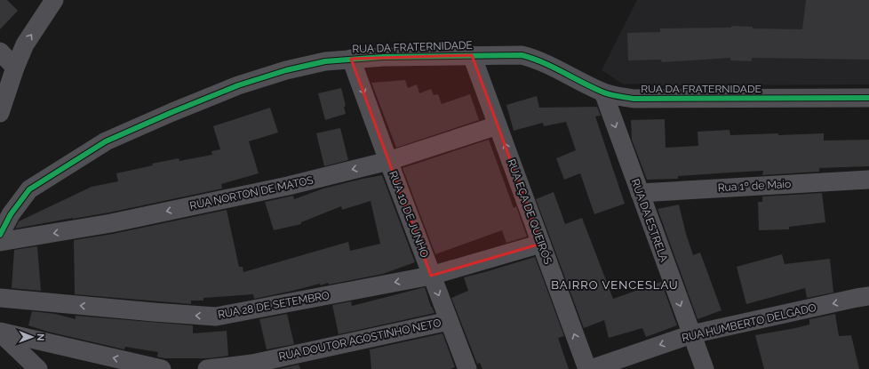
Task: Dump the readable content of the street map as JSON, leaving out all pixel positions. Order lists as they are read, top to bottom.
{
  "streets": {
    "street": [
      "RUA DA FRATERNIDADE",
      "Rua 1º de Maio",
      "RUA NORTON DE MATOS",
      "RUA EÇA DE QUEIRÓS",
      "RUA 10 DE JUNHO",
      "RUA DA ESTRELA",
      "RUA 28 DE SETEMBRO",
      "RUA HUMBERTO DELGADO",
      "RUA DOUTOR AGOSTINHO NETO"
    ]
  },
  "crossings": [
    ["RUA DA FRATERNIDADE", "RUA EÇA DE QUEIRÓS"],
    ["RUA DA FRATERNIDADE", "RUA 10 DE JUNHO"],
    ["RUA DA FRATERNIDADE", "RUA DA ESTRELA"],
    ["Rua 1º de Maio", "RUA DA ESTRELA"],
    ["RUA NORTON DE MATOS", "RUA EÇA DE QUEIRÓS"],
    ["RUA NORTON DE MATOS", "RUA 10 DE JUNHO"],
    ["RUA EÇA DE QUEIRÓS", "RUA 28 DE SETEMBRO"],
    ["RUA 10 DE JUNHO", "RUA 28 DE SETEMBRO"],
    ["RUA 10 DE JUNHO", "RUA DOUTOR AGOSTINHO NETO"],
    ["RUA DA ESTRELA", "RUA HUMBERTO DELGADO"]
  ],
  "one_way": [
    "RUA EÇA DE QUEIRÓS",
    "RUA 10 DE JUNHO",
    "RUA DA ESTRELA",
    "RUA HUMBERTO DELGADO"
  ],
  "districts": ["BAIRRO VENCESLAU"],
  "north": "right"
}
